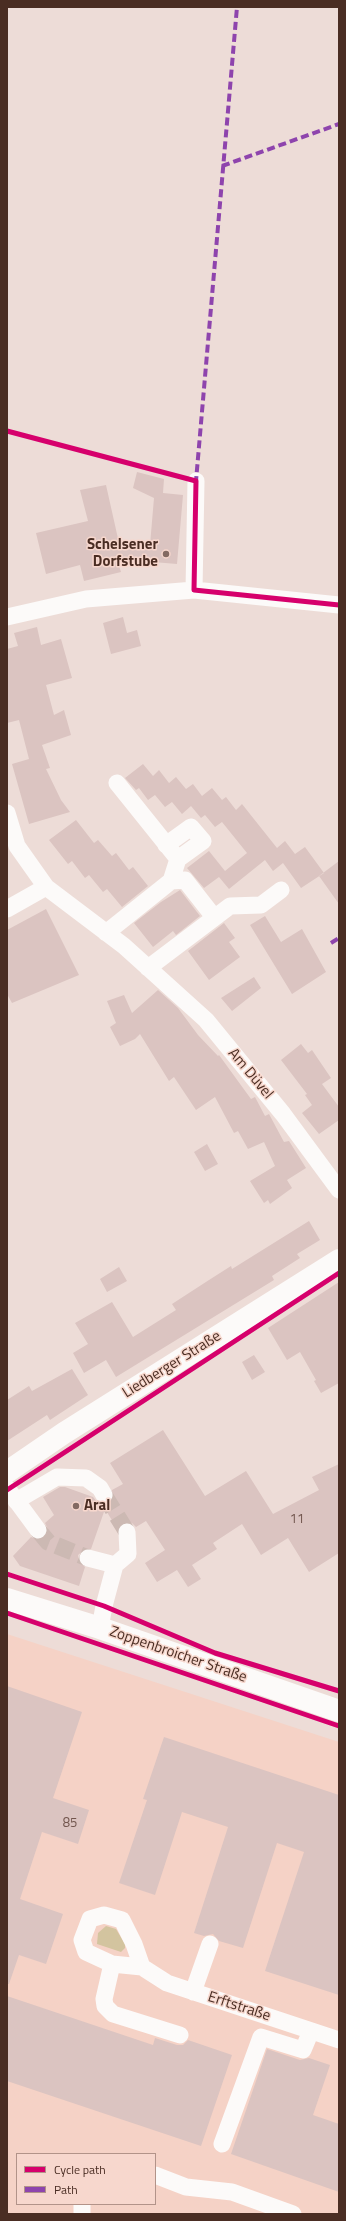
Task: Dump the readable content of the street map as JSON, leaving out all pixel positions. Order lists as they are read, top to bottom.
{
  "streets": {
    "main road": ["Liedberger Straße", "Zoppenbroicher Straße"],
    "street": ["Am Düvel", "Erftstraße"]
  },
  "places": ["Schelsener Dorfstube", "Aral"],
  "house_numbers": ["11", "85"],
  "legend": ["Cycle path", "Path"]
}
